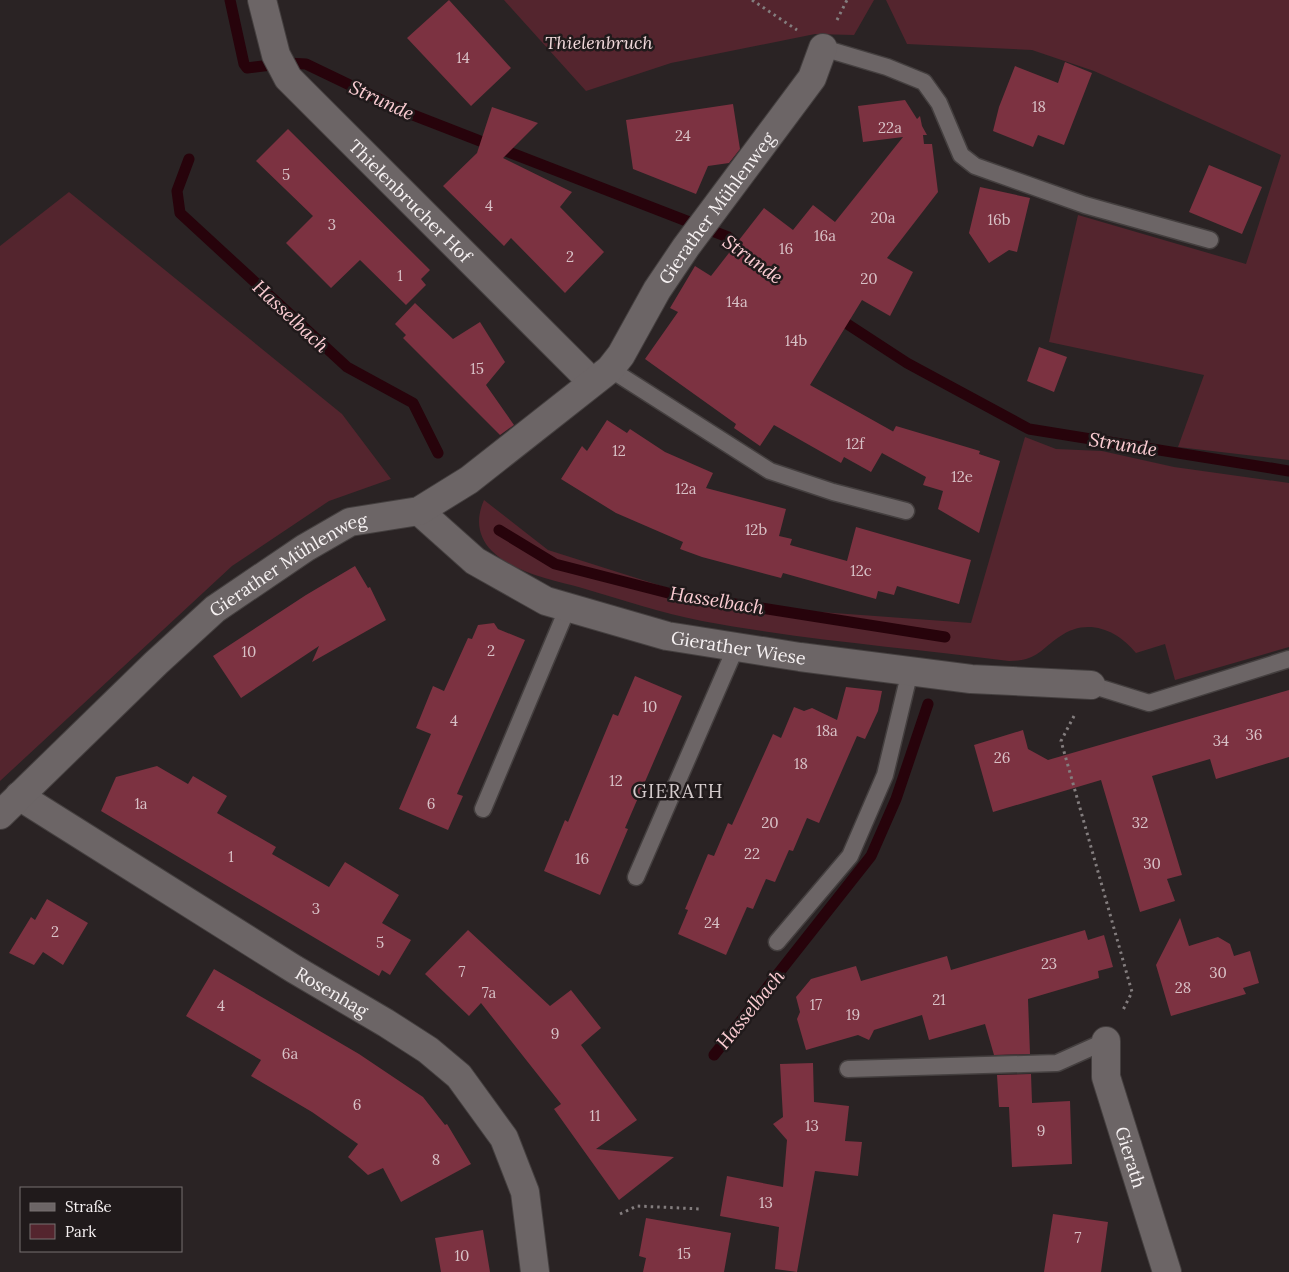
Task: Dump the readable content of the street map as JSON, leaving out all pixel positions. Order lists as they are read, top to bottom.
{
  "streets": {
    "street": [
      "Thielenbrucher Hof",
      "Gierather Mühlenweg",
      "Gierather Wiese",
      "Rosenhag",
      "Gierath"
    ]
  },
  "crossings": [
    ["Thielenbrucher Hof", "Gierather Mühlenweg"],
    ["Gierather Mühlenweg", "Gierather Wiese"],
    ["Gierather Mühlenweg", "Rosenhag"]
  ],
  "districts": ["GIERATH"],
  "water": ["Strunde", "Hasselbach"],
  "parks": ["Thielenbruch"],
  "house_numbers": [
    "14",
    "18",
    "22a",
    "24",
    "5",
    "4",
    "20a",
    "16b",
    "3",
    "16a",
    "16",
    "2",
    "1",
    "20",
    "14a",
    "14b",
    "15",
    "12f",
    "12",
    "12e",
    "12a",
    "12b",
    "12c",
    "2",
    "10",
    "10",
    "4",
    "18a",
    "36",
    "34",
    "26",
    "18",
    "12",
    "1a",
    "6",
    "20",
    "32",
    "22",
    "1",
    "16",
    "30",
    "3",
    "24",
    "2",
    "5",
    "23",
    "7",
    "30",
    "28",
    "7a",
    "21",
    "17",
    "4",
    "19",
    "9",
    "6a",
    "6",
    "11",
    "13",
    "9",
    "8",
    "13",
    "7",
    "15",
    "10"
  ],
  "legend": ["Straße", "Park"]
}
